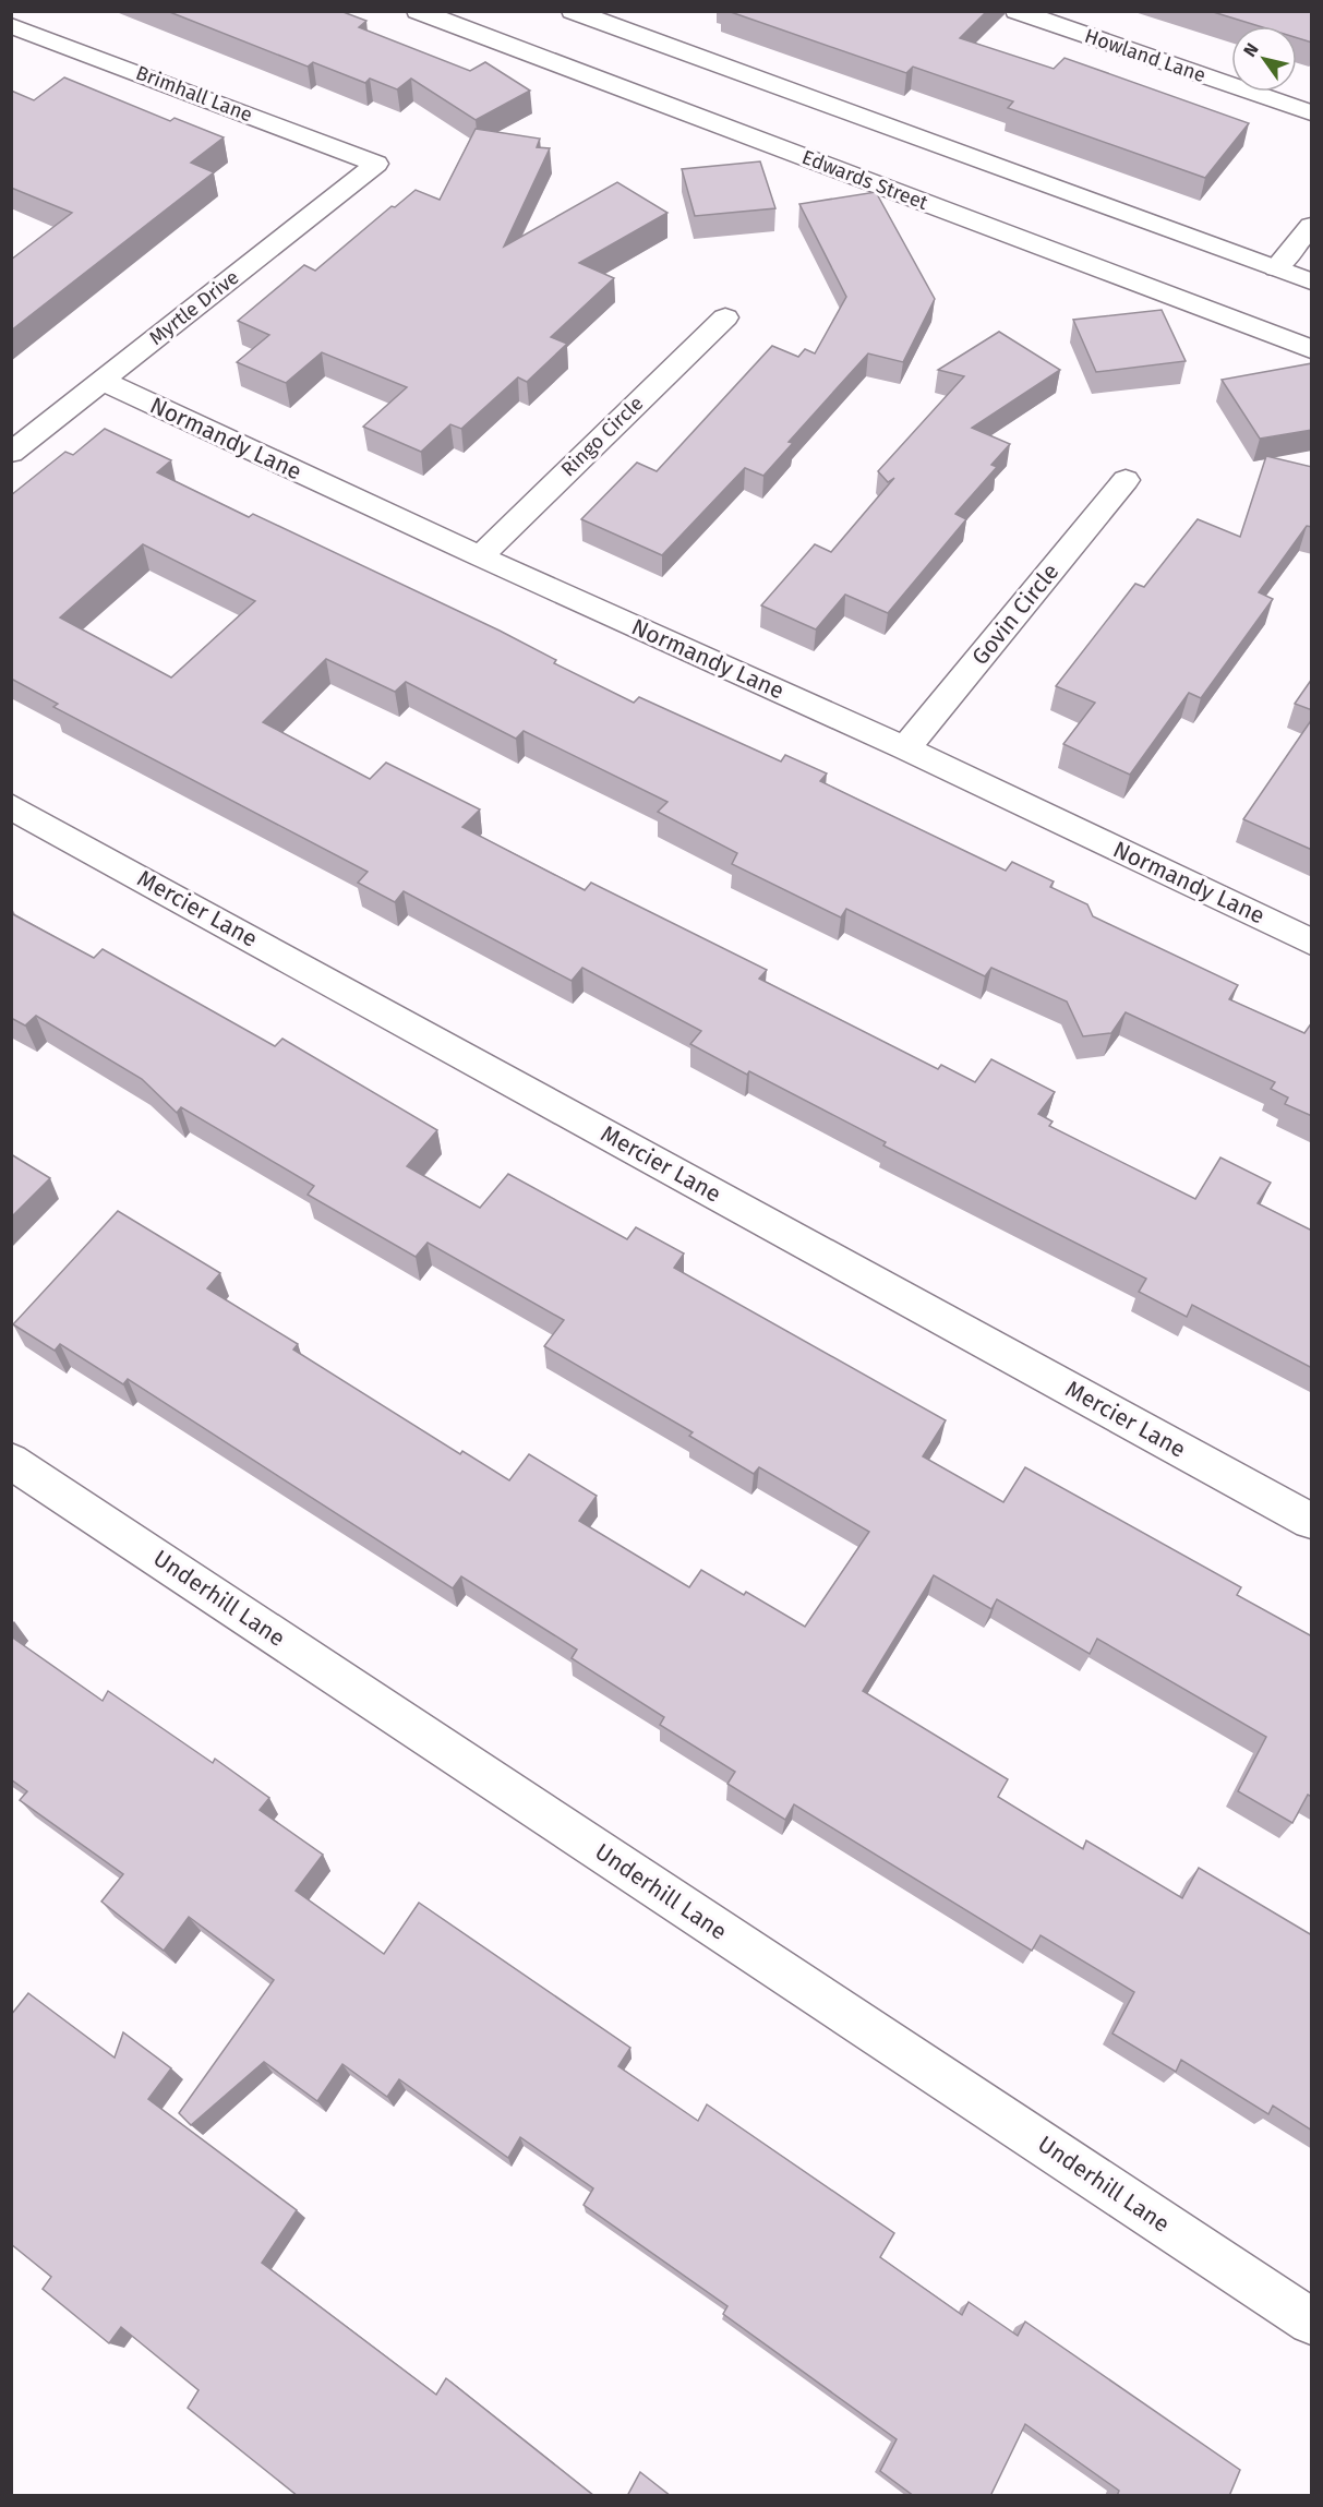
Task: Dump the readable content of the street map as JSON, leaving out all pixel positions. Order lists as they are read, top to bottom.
{
  "streets": {
    "street": [
      "Howland Lane",
      "Brimhall Lane",
      "Edwards Street",
      "Myrtle Drive",
      "Ringo Circle",
      "Normandy Lane",
      "Govin Circle",
      "Mercier Lane",
      "Underhill Lane"
    ]
  },
  "crossings": [
    ["Brimhall Lane", "Myrtle Drive"],
    ["Myrtle Drive", "Normandy Lane"],
    ["Ringo Circle", "Normandy Lane"],
    ["Normandy Lane", "Govin Circle"]
  ],
  "north": "top left"
}
